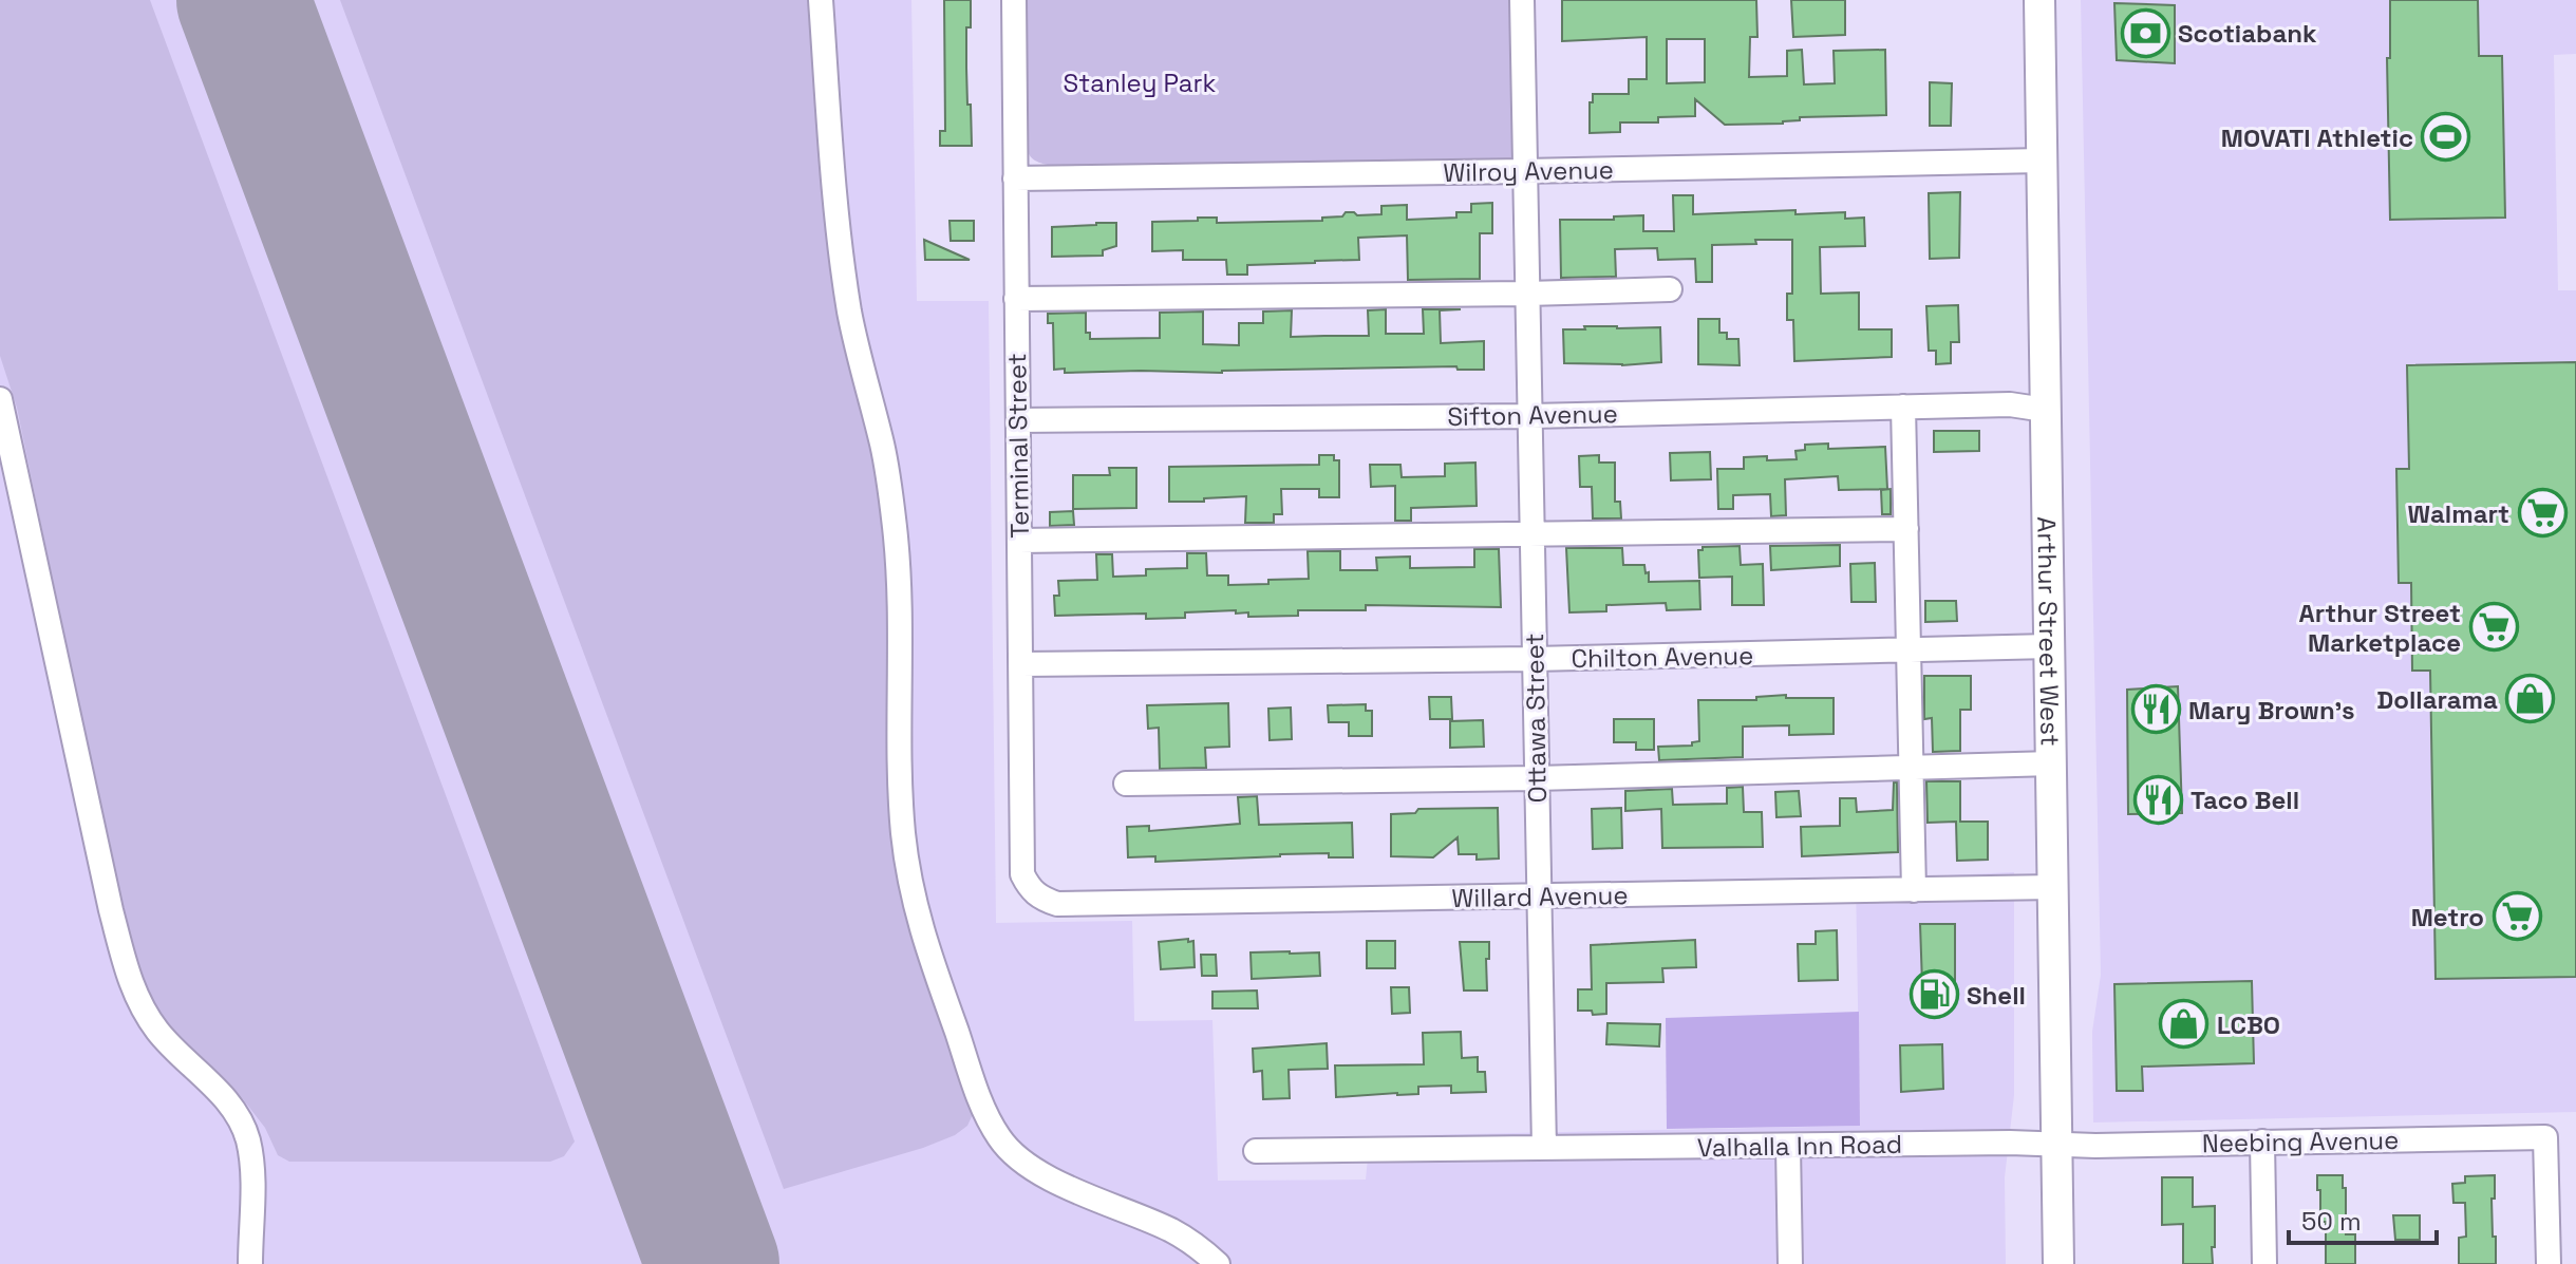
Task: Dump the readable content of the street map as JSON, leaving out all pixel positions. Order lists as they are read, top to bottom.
{
  "streets": {
    "main road": ["Arthur Street West"],
    "street": [
      "Wilroy Avenue",
      "Sifton Avenue",
      "Terminal Street",
      "Chilton Avenue",
      "Ottawa Street",
      "Willard Avenue",
      "Neebing Avenue",
      "Valhalla Inn Road"
    ]
  },
  "crossings": [
    ["Wilroy Avenue", "Terminal Street"],
    ["Wilroy Avenue", "Arthur Street West"],
    ["Wilroy Avenue", "Ottawa Street"],
    ["Sifton Avenue", "Terminal Street"],
    ["Sifton Avenue", "Arthur Street West"],
    ["Sifton Avenue", "Ottawa Street"],
    ["Terminal Street", "Chilton Avenue"],
    ["Terminal Street", "Willard Avenue"],
    ["Arthur Street West", "Chilton Avenue"],
    ["Arthur Street West", "Willard Avenue"],
    ["Arthur Street West", "Neebing Avenue"],
    ["Arthur Street West", "Valhalla Inn Road"],
    ["Chilton Avenue", "Ottawa Street"],
    ["Ottawa Street", "Willard Avenue"],
    ["Ottawa Street", "Valhalla Inn Road"],
    ["Neebing Avenue", "Valhalla Inn Road"]
  ],
  "parks": ["Stanley Park"],
  "places": {
    "bank": ["Scotiabank"],
    "sports": ["MOVATI Athletic"],
    "supermarket": ["Walmart", "Arthur Street Marketplace", "Metro"],
    "shop": ["Dollarama", "LCBO"],
    "restaurant": ["Mary Brown's", "Taco Bell"],
    "fuel station": ["Shell"]
  },
  "scale_bar": "50 m"
}
